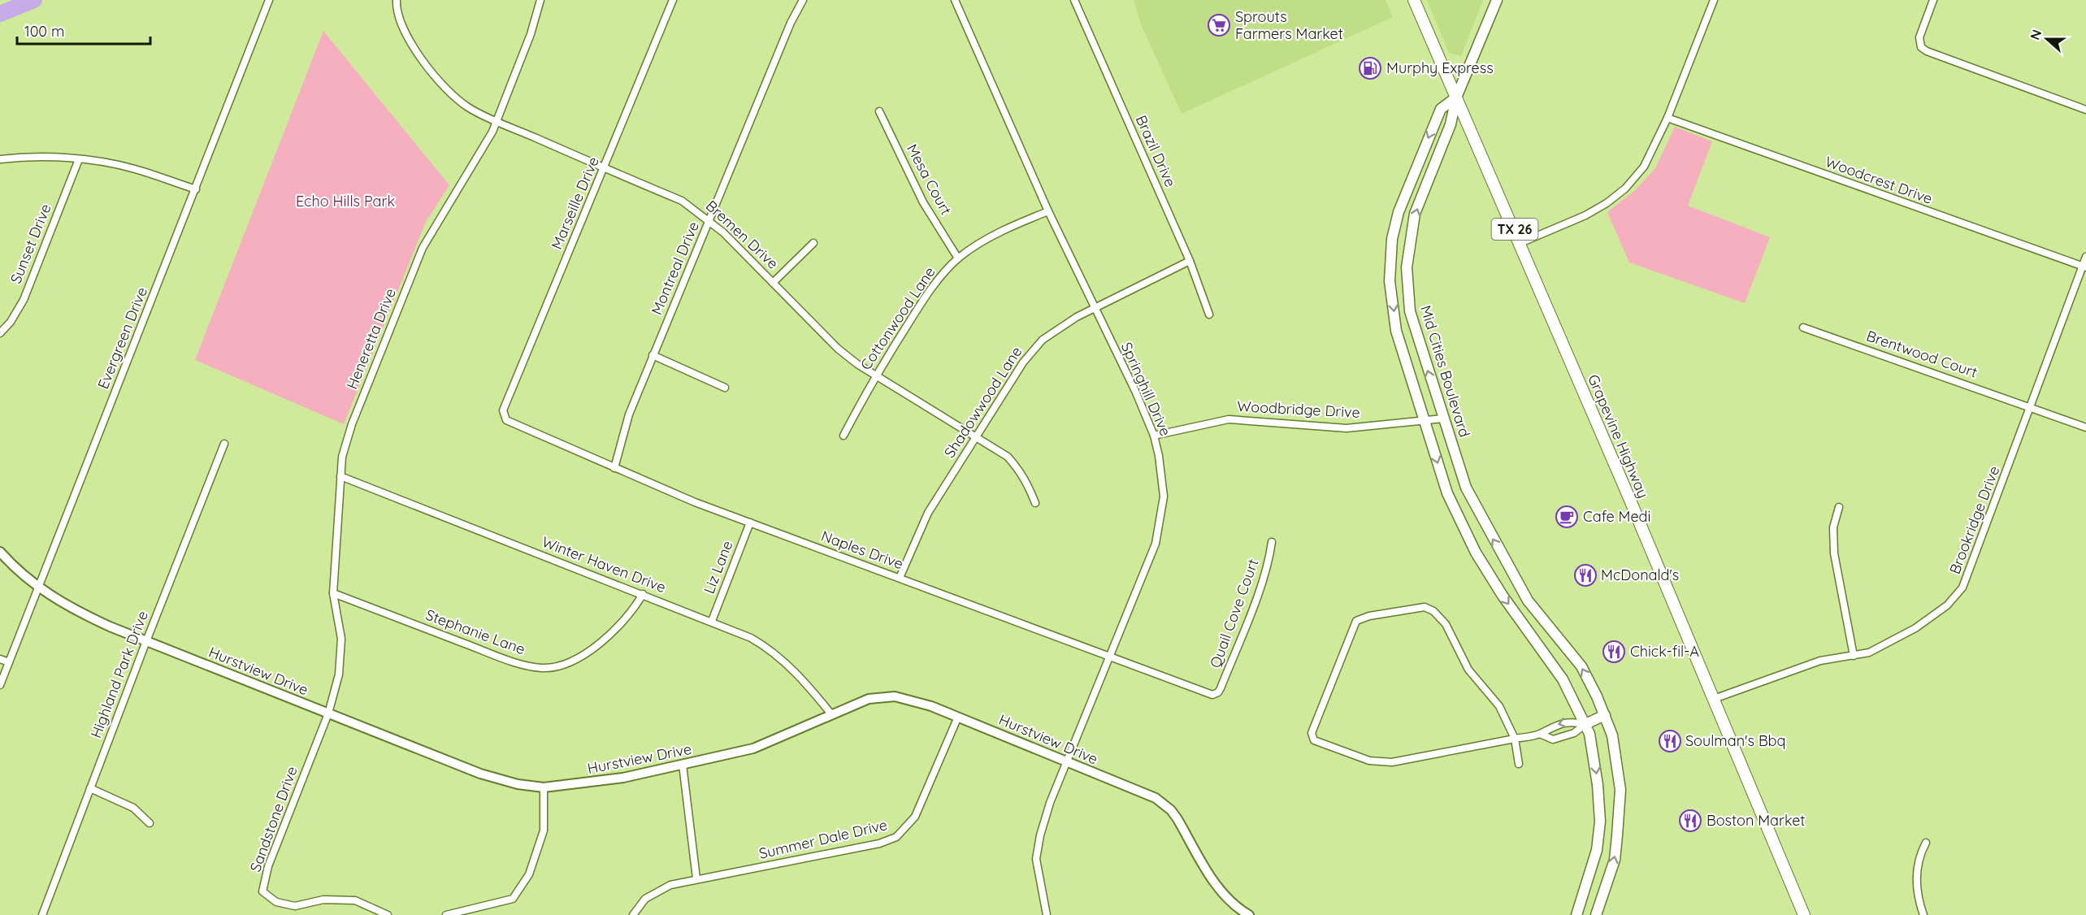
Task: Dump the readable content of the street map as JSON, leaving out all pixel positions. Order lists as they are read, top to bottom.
{
  "streets": {
    "main road": ["TX 26", "Mid Cities Boulevard", "Grapevine Highway"],
    "street": [
      "Brazil Drive",
      "Mesa Court",
      "Woodcrest Drive",
      "Marseille Drive",
      "Bremen Drive",
      "Sunset Drive",
      "Montreal Drive",
      "Cottonwood Lane",
      "Evergreen Drive",
      "Heneretta Drive",
      "Brentwood Court",
      "Springhill Drive",
      "Shadowwood Lane",
      "Woodbridge Drive",
      "Brookridge Drive",
      "Naples Drive",
      "Winter Haven Drive",
      "Liz Lane",
      "Quail Cove Court",
      "Stephanie Lane",
      "Hurstview Drive",
      "Highland Park Drive",
      "Sandstone Drive",
      "Summer Dale Drive"
    ]
  },
  "crossings": [
    ["Brazil Drive", "Shadowwood Lane"],
    ["Mesa Court", "Cottonwood Lane"],
    ["Woodcrest Drive", "Brookridge Drive"],
    ["Marseille Drive", "Bremen Drive"],
    ["Marseille Drive", "Naples Drive"],
    ["TX 26", "Mid Cities Boulevard"],
    ["TX 26", "Grapevine Highway"],
    ["Bremen Drive", "Montreal Drive"],
    ["Bremen Drive", "Cottonwood Lane"],
    ["Bremen Drive", "Heneretta Drive"],
    ["Bremen Drive", "Shadowwood Lane"],
    ["Montreal Drive", "Naples Drive"],
    ["Cottonwood Lane", "Springhill Drive"],
    ["Evergreen Drive", "Hurstview Drive"],
    ["Heneretta Drive", "Winter Haven Drive"],
    ["Heneretta Drive", "Stephanie Lane"],
    ["Heneretta Drive", "Hurstview Drive"],
    ["Heneretta Drive", "Sandstone Drive"],
    ["Brentwood Court", "Brookridge Drive"],
    ["Mid Cities Boulevard", "Woodbridge Drive"],
    ["Springhill Drive", "Shadowwood Lane"],
    ["Springhill Drive", "Woodbridge Drive"],
    ["Springhill Drive", "Naples Drive"],
    ["Springhill Drive", "Hurstview Drive"],
    ["Shadowwood Lane", "Naples Drive"],
    ["Grapevine Highway", "Brookridge Drive"],
    ["Naples Drive", "Liz Lane"],
    ["Naples Drive", "Quail Cove Court"],
    ["Winter Haven Drive", "Liz Lane"],
    ["Winter Haven Drive", "Stephanie Lane"],
    ["Winter Haven Drive", "Hurstview Drive"],
    ["Hurstview Drive", "Highland Park Drive"],
    ["Hurstview Drive", "Sandstone Drive"],
    ["Hurstview Drive", "Summer Dale Drive"]
  ],
  "parks": ["Echo Hills Park"],
  "places": {
    "supermarket": ["Sprouts Farmers Market"],
    "fuel station": ["Murphy Express"],
    "cafe": ["Cafe Medi"],
    "restaurant": [
      "McDonald's",
      "Chick-fil-A",
      "Soulman's Bbq",
      "Boston Market"
    ]
  },
  "scale_bar": "100 m",
  "north": "left"
}
